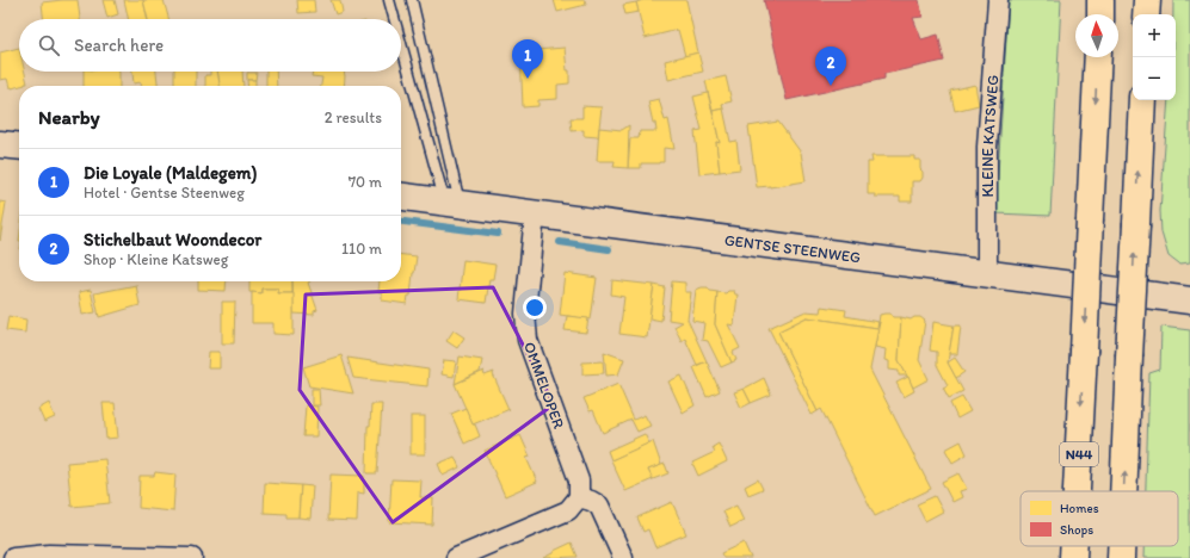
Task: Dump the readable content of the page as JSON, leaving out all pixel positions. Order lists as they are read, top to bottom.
{
  "streets": {
    "highway": ["N44"],
    "street": ["KLEINE KATSWEG", "GENTSE STEENWEG", "OMMELOPER"]
  },
  "crossings": [
    ["KLEINE KATSWEG", "GENTSE STEENWEG"],
    ["GENTSE STEENWEG", "OMMELOPER"]
  ],
  "legend": ["Homes", "Shops"],
  "north": "top",
  "page": {
    "map_buttons": ["+", "−"],
    "search": "Search here",
    "pins": ["1", "2"],
    "heading": ["Nearby", "2 results"],
    "list": [
      {
        "mark": "1",
        "name": "Die Loyale (Maldegem)",
        "note": "Hotel · Gentse Steenweg",
        "value": "70 m"
      },
      {
        "mark": "2",
        "name": "Stichelbaut Woondecor",
        "note": "Shop · Kleine Katsweg",
        "value": "110 m"
      }
    ]
  }
}
